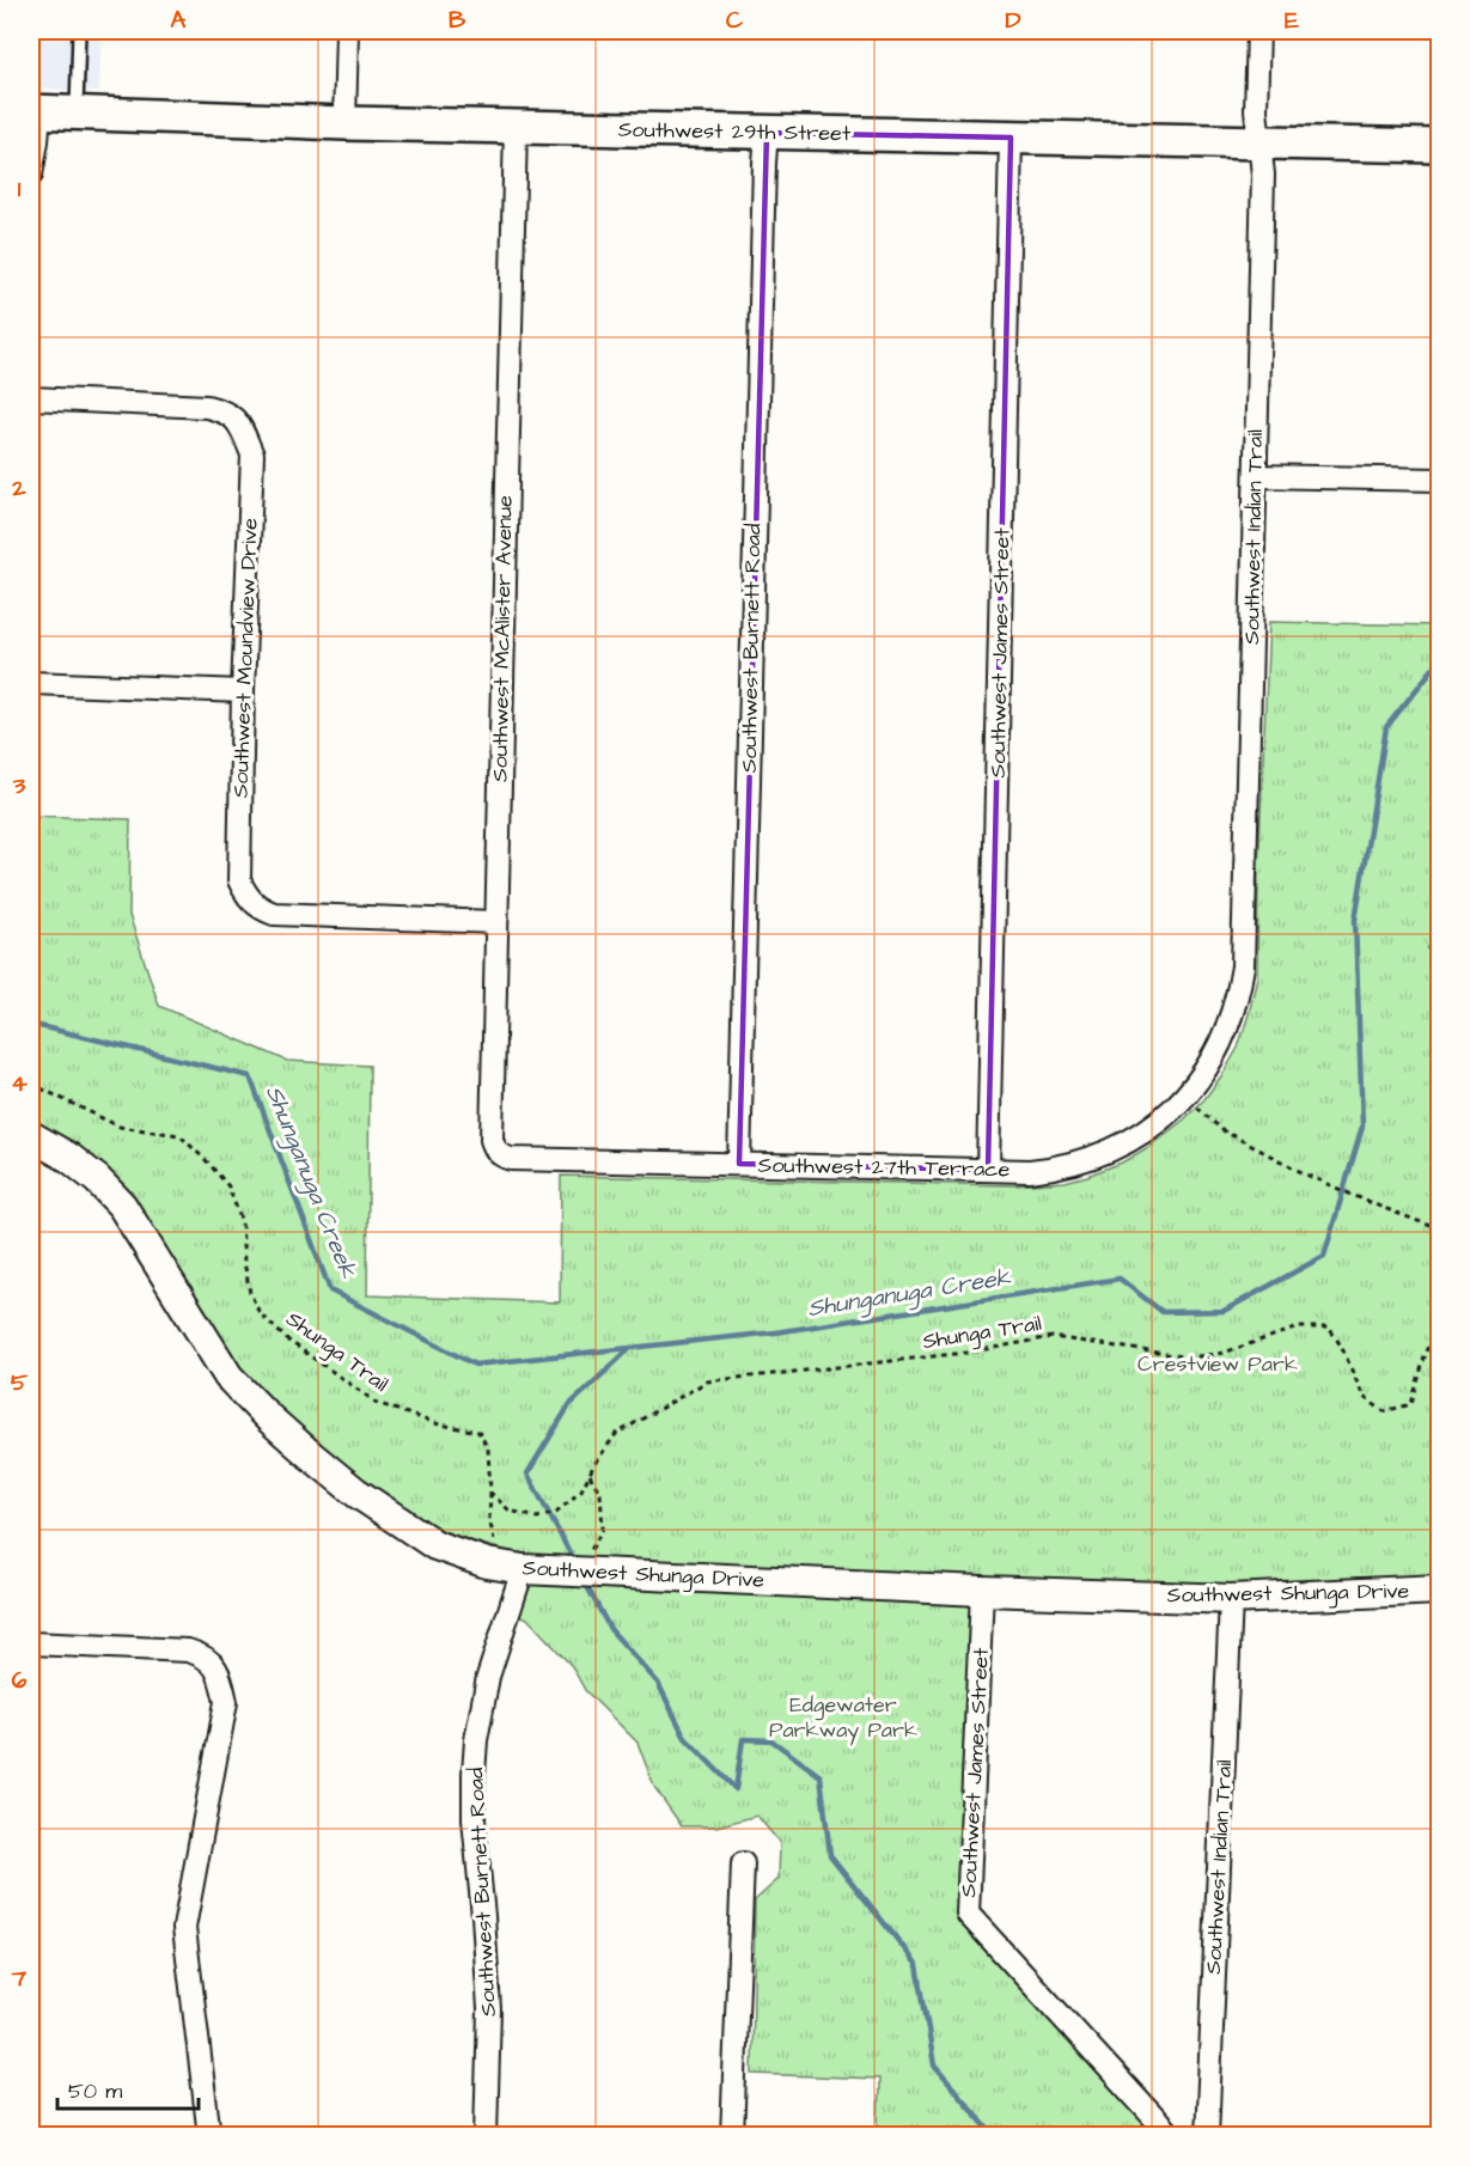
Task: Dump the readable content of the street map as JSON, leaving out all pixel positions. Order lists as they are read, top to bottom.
{
  "streets": {
    "main road": ["Southwest 29th Street"],
    "street": [
      "Southwest Indian Trail",
      "Southwest McAlister Avenue",
      "Southwest Burnett Road",
      "Southwest James Street",
      "Southwest Moundview Drive",
      "Southwest 27th Terrace",
      "Southwest Shunga Drive"
    ],
    "path": ["Shunga Trail"]
  },
  "crossings": [
    ["Southwest 29th Street", "Southwest Indian Trail"],
    ["Southwest 29th Street", "Southwest McAlister Avenue"],
    ["Southwest 29th Street", "Southwest Burnett Road"],
    ["Southwest 29th Street", "Southwest James Street"],
    ["Southwest Indian Trail", "Southwest 27th Terrace"],
    ["Southwest Indian Trail", "Southwest Shunga Drive"],
    ["Southwest McAlister Avenue", "Southwest Moundview Drive"],
    ["Southwest McAlister Avenue", "Southwest 27th Terrace"],
    ["Southwest Burnett Road", "Southwest 27th Terrace"],
    ["Southwest Burnett Road", "Southwest Shunga Drive"],
    ["Southwest James Street", "Southwest 27th Terrace"],
    ["Southwest James Street", "Southwest Shunga Drive"]
  ],
  "water": ["Shunganuga Creek"],
  "parks": ["Crestview Park", "Edgewater Parkway Park"],
  "scale_bar": "50 m",
  "grid": {
    "columns": [
      "A",
      "B",
      "C",
      "D",
      "E"
    ],
    "rows": [
      "1",
      "2",
      "3",
      "4",
      "5",
      "6",
      "7"
    ]
  }
}
